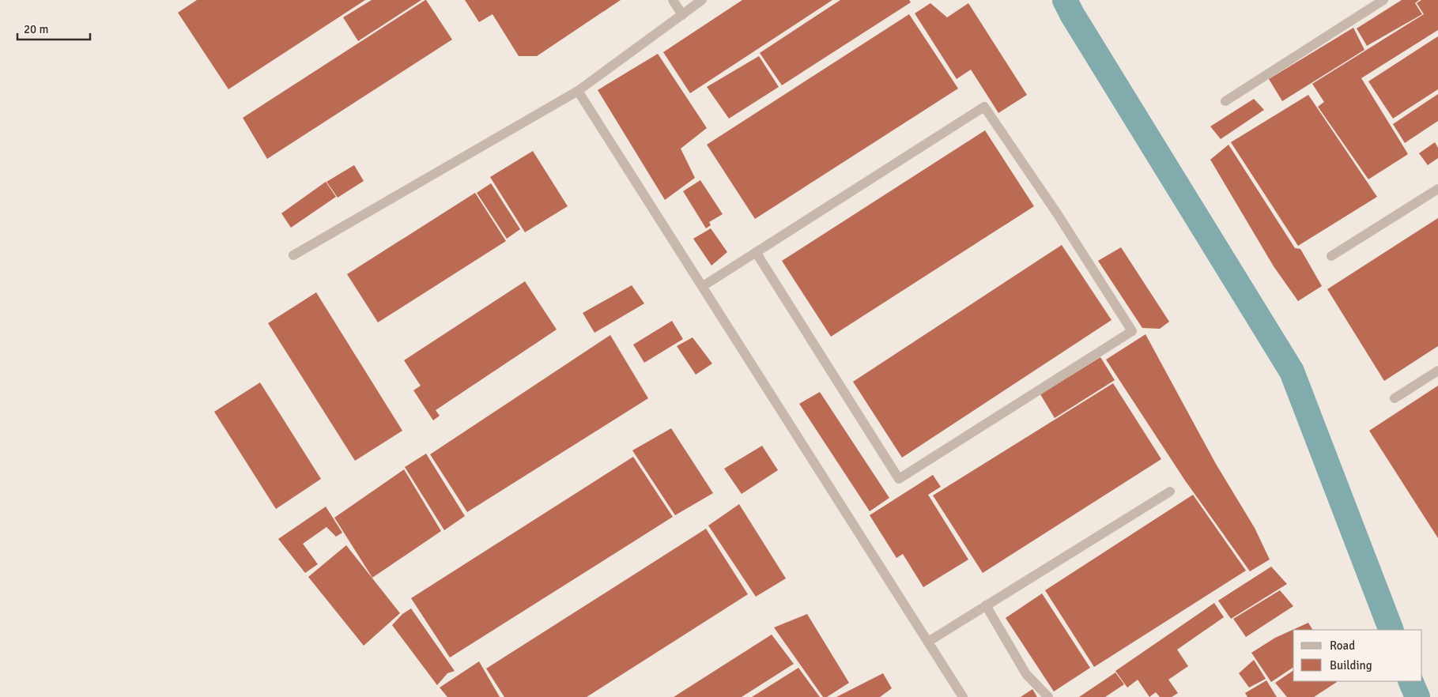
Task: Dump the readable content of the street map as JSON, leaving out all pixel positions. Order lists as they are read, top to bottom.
{
  "legend": ["Road", "Building"],
  "scale_bar": "20 m"
}
